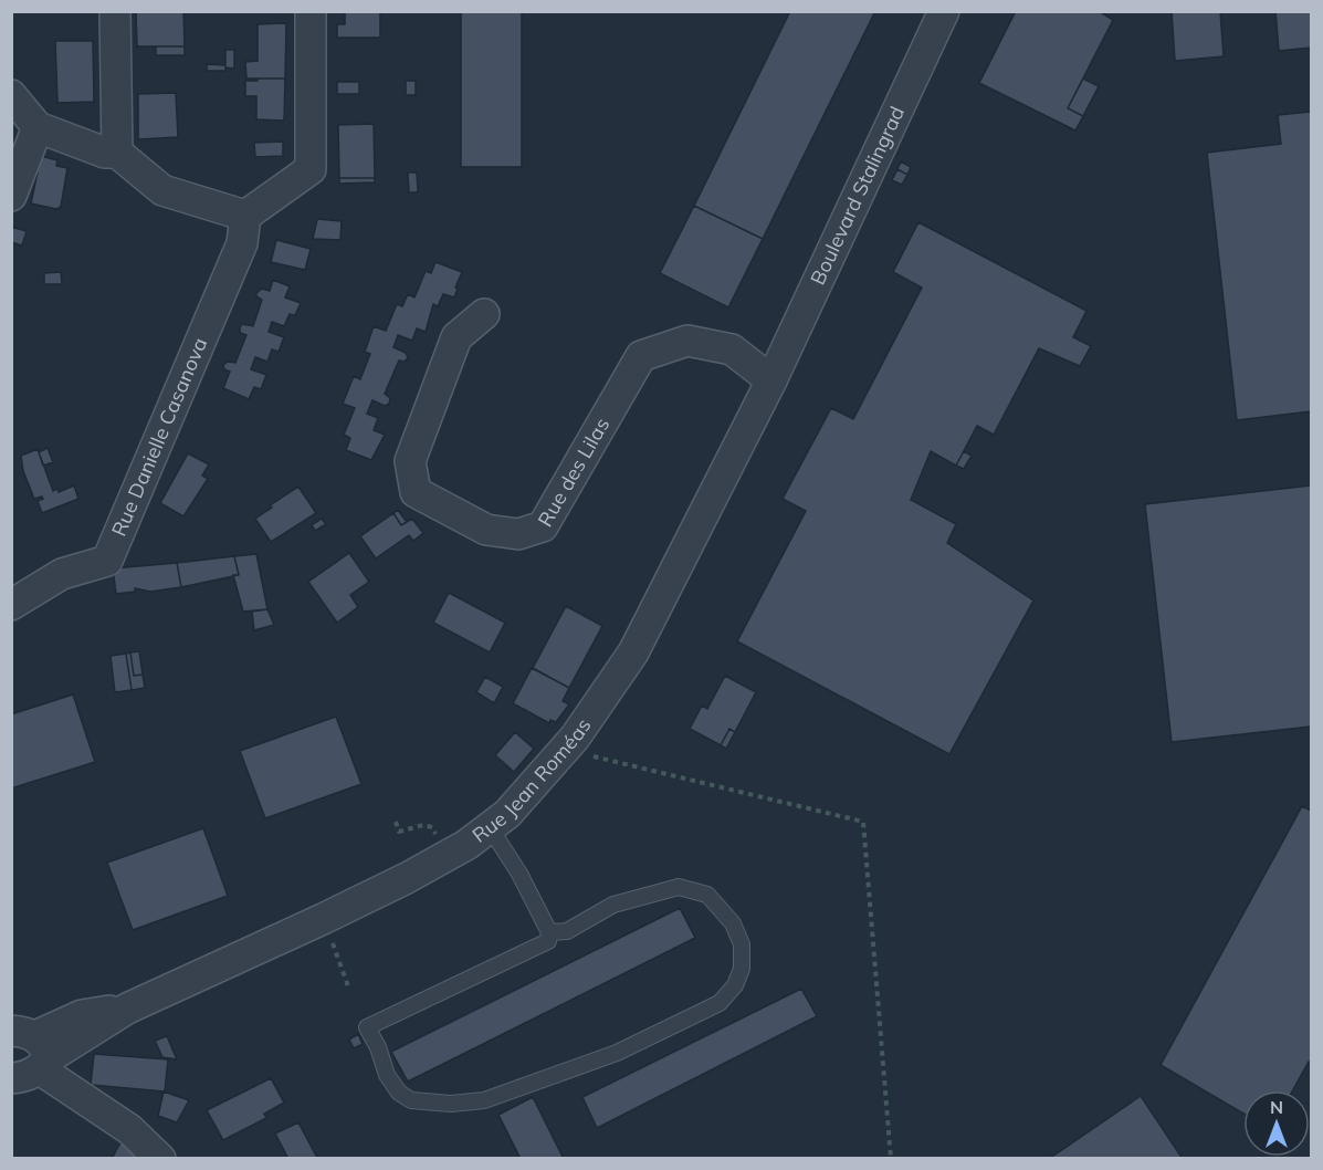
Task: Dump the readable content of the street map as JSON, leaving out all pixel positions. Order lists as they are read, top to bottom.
{
  "streets": {
    "street": [
      "Boulevard Stalingrad",
      "Rue Danielle Casanova",
      "Rue des Lilas",
      "Rue Jean Roméas"
    ]
  },
  "crossings": [
    ["Boulevard Stalingrad", "Rue des Lilas"],
    ["Boulevard Stalingrad", "Rue Jean Roméas"],
    ["Rue des Lilas", "Rue Jean Roméas"]
  ],
  "north": "top"
}
